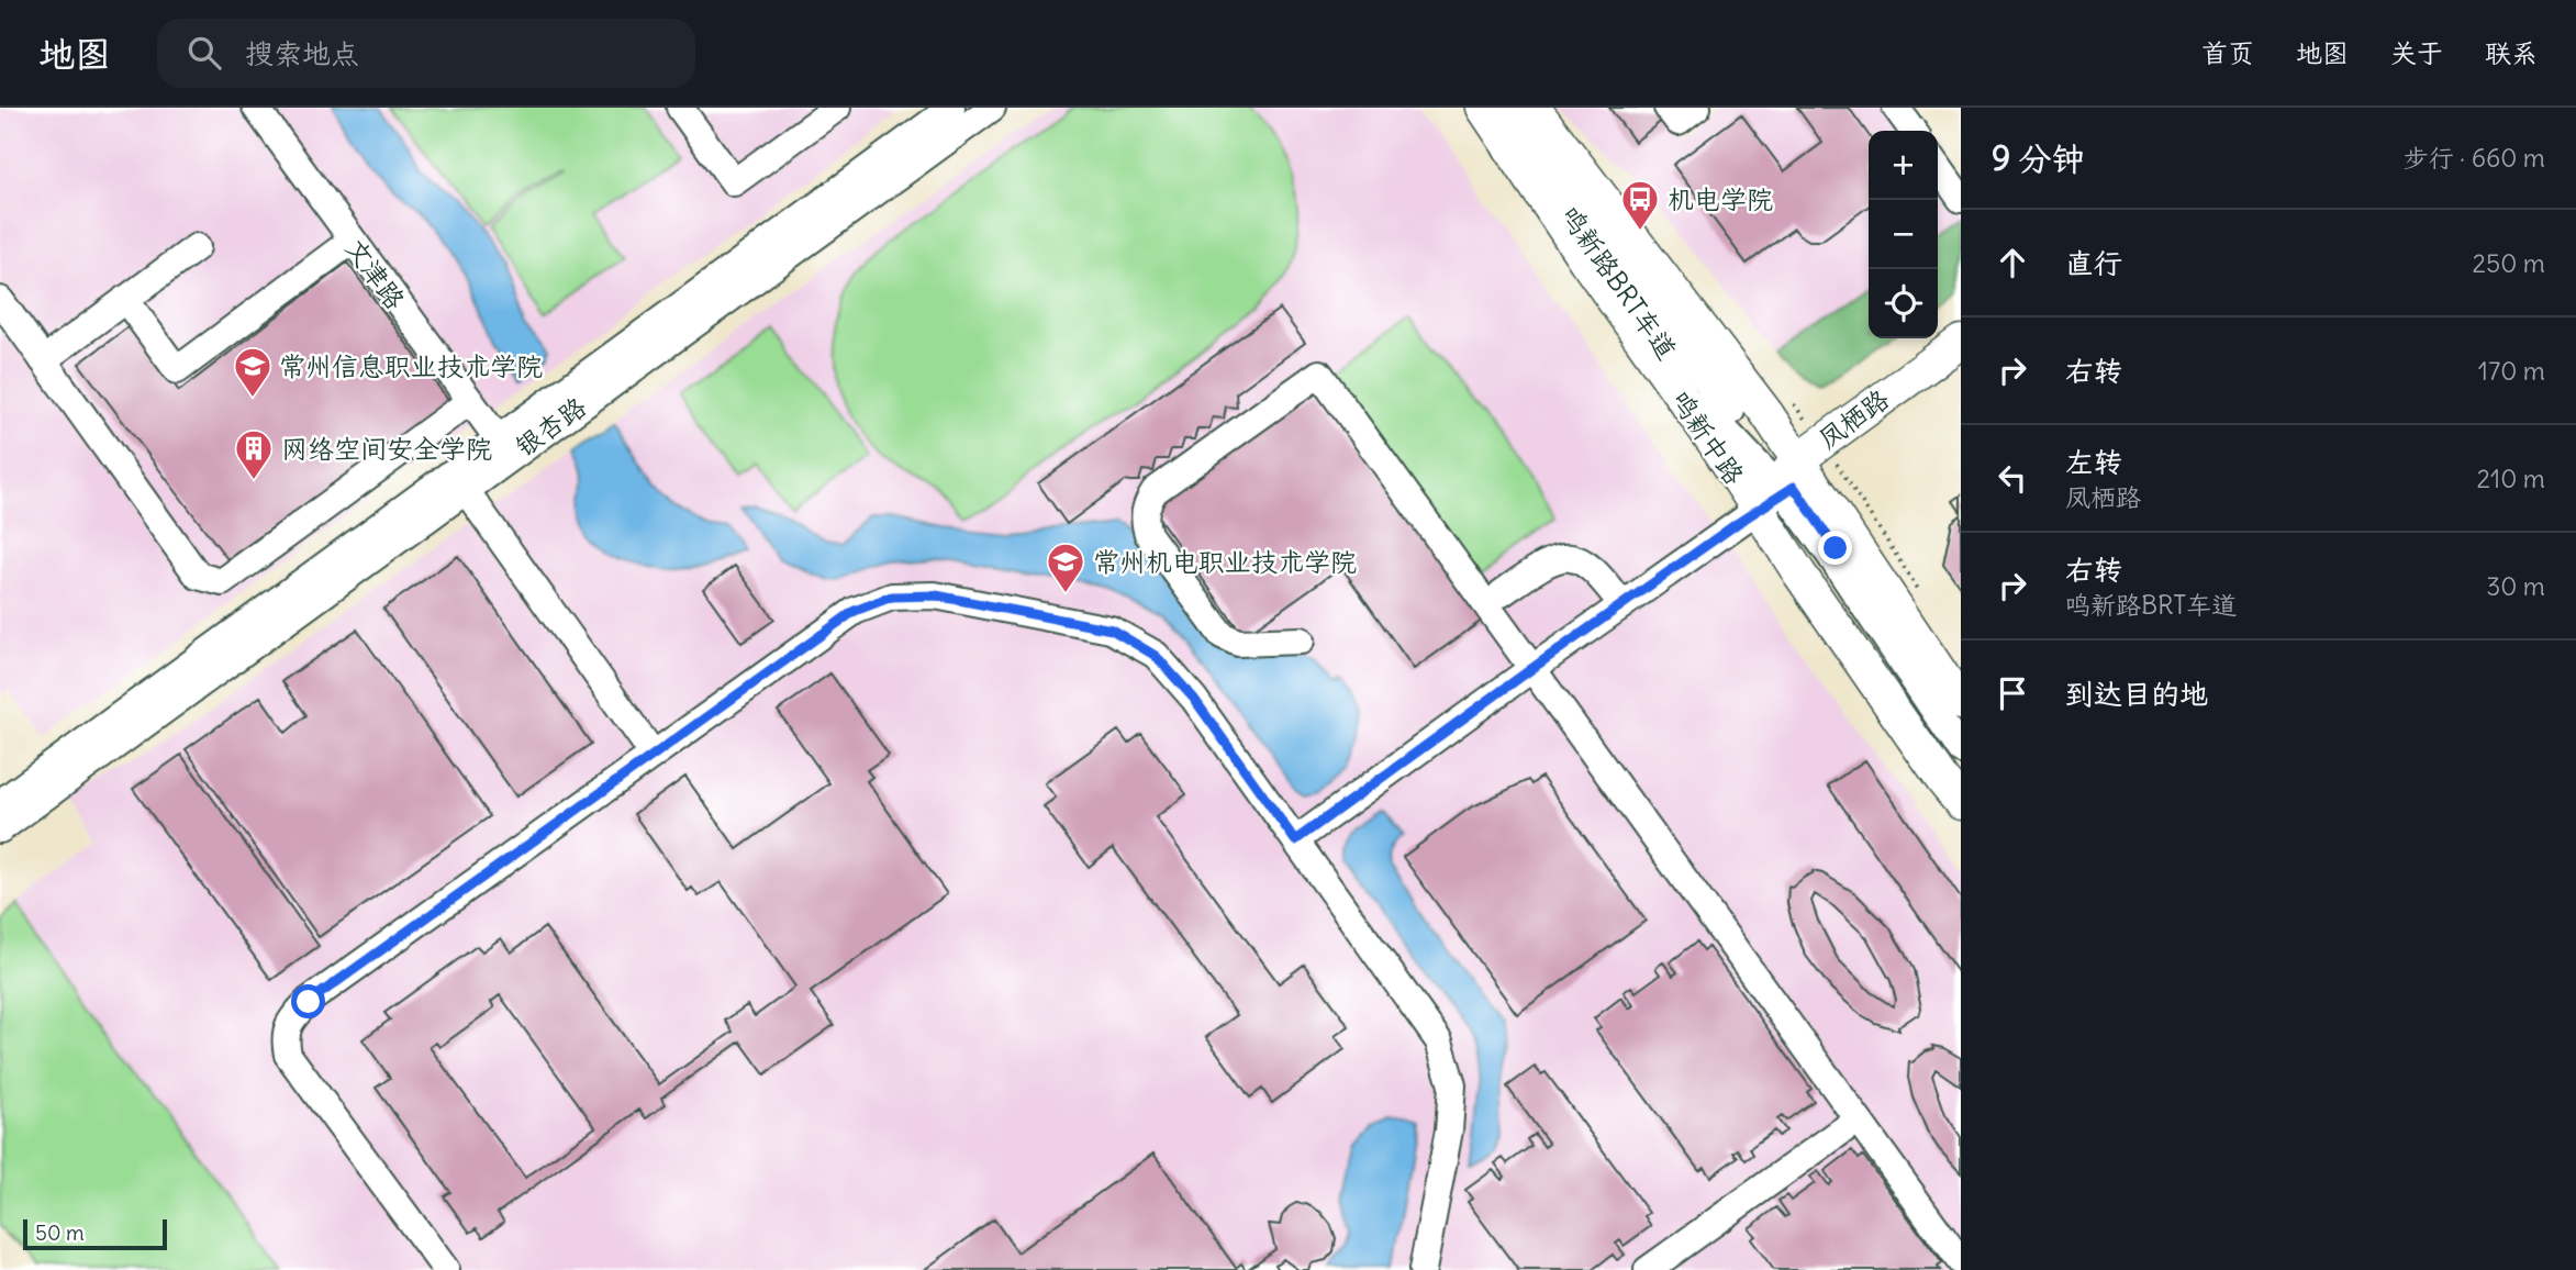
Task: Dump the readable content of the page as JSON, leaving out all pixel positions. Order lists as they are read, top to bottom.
{
  "streets": {
    "main road": ["凤栖路", "鸣新中路"],
    "street": ["文津路", "鸣新路BRT车道", "银杏路"]
  },
  "crossings": [
    ["文津路", "银杏路"],
    ["鸣新路BRT车道", "凤栖路"],
    ["鸣新路BRT车道", "鸣新中路"],
    ["凤栖路", "鸣新中路"]
  ],
  "places": {
    "bus stop": ["机电学院"],
    "school or university": ["常州信息职业技术学院", "常州机电职业技术学院"],
    "building": ["网络空间安全学院"]
  },
  "scale_bar": "50 m",
  "page": {
    "header": "地图",
    "search": "搜索地点",
    "nav": [
      "首页",
      "地图",
      "关于",
      "联系"
    ],
    "heading": ["9 分钟", "步行 · 660 m"],
    "map_buttons": ["+", "−"],
    "list": [
      ["直行", "250 m"],
      ["右转", "170 m"],
      ["左转", "凤栖路", "210 m"],
      ["右转", "鸣新路BRT车道", "30 m"],
      "到达目的地"
    ],
    "scale": "50 m"
  }
}
